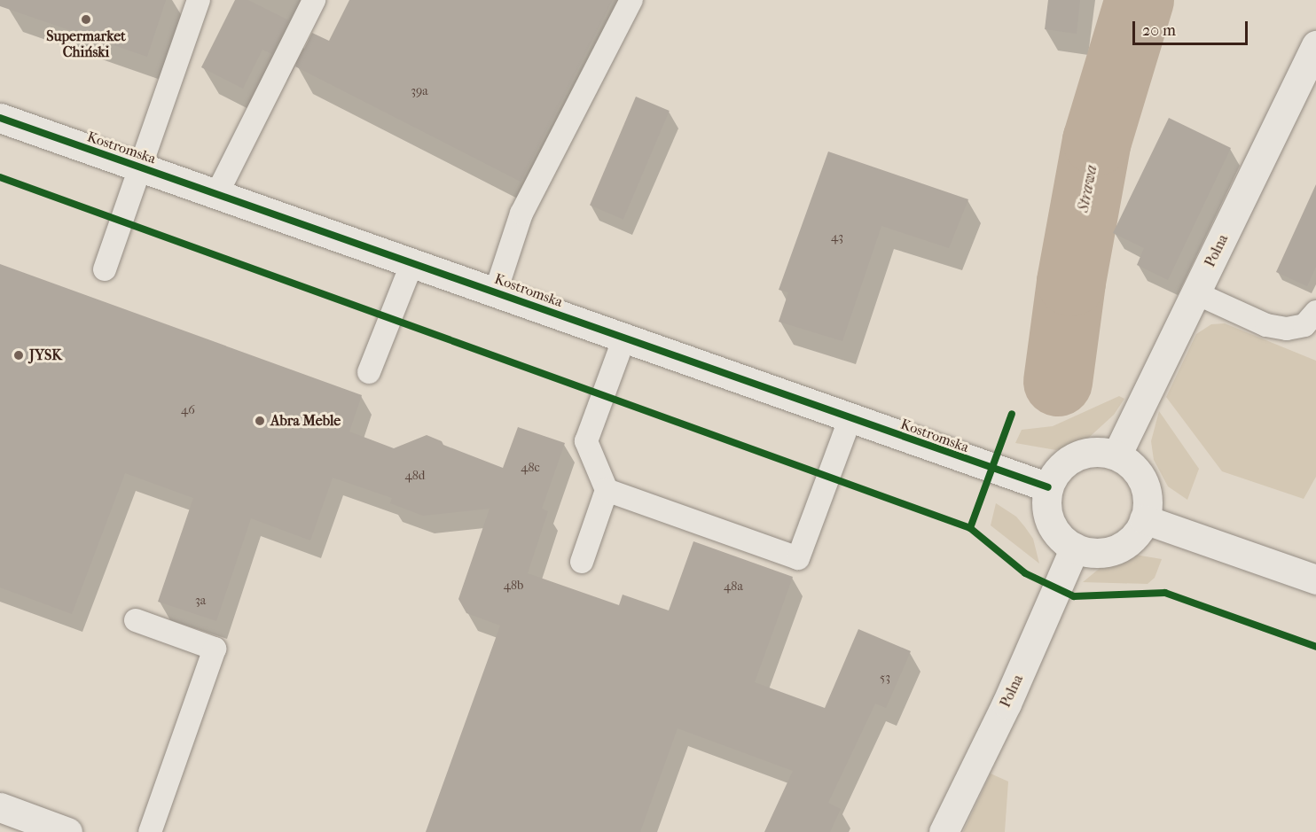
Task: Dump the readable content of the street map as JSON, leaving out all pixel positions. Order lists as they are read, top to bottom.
{
  "streets": {
    "street": ["Kostromska", "Polna"]
  },
  "crossings": [
    ["Kostromska", "Polna"]
  ],
  "water": ["Strawa"],
  "places": ["Supermarket Chiński", "JYSK", "Abra Meble"],
  "house_numbers": [
    "39a",
    "43",
    "46",
    "48c",
    "48d",
    "48b",
    "48a",
    "3a",
    "53"
  ],
  "scale_bar": "20 m"
}
